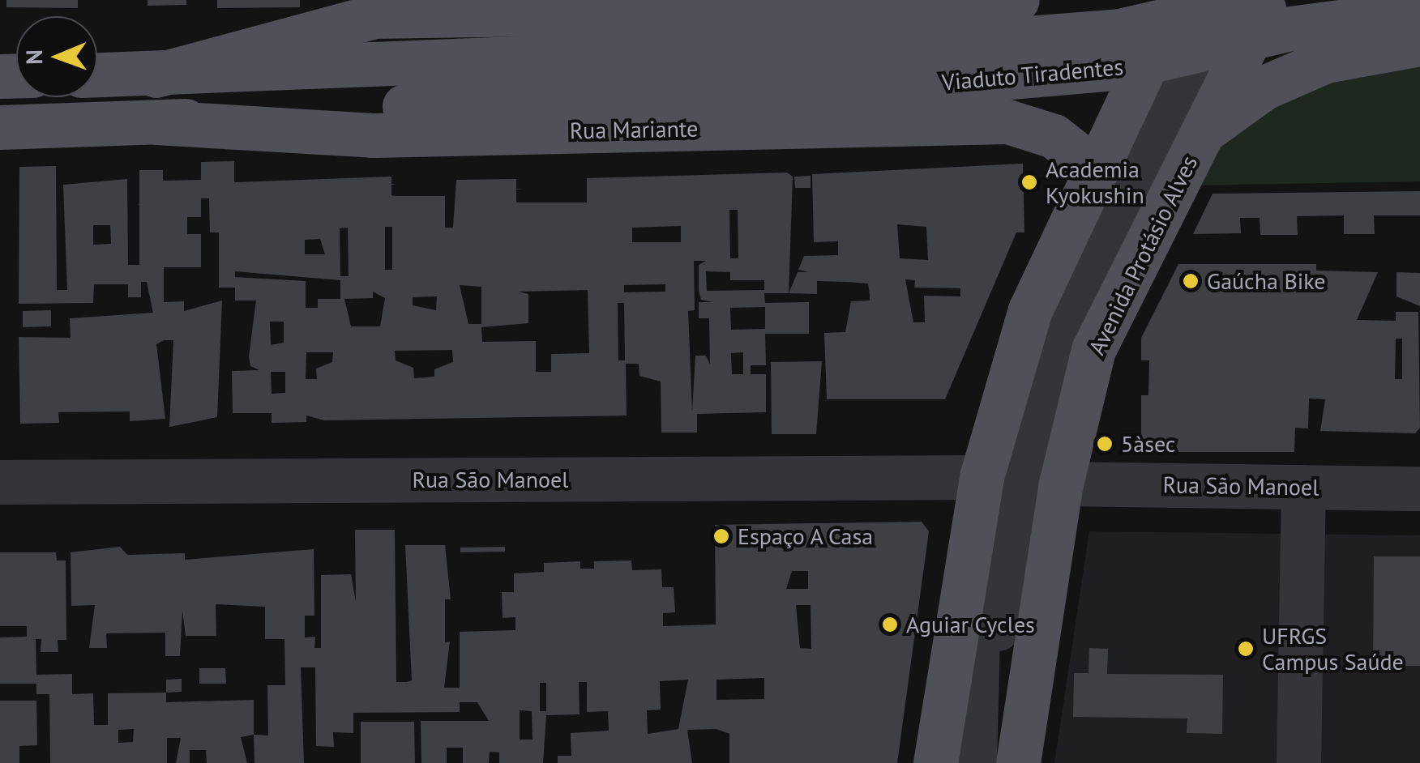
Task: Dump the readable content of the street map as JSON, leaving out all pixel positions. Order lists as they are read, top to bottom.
{
  "streets": {
    "main road": ["Viaduto Tiradentes", "Rua Mariante", "Avenida Protásio Alves"],
    "street": ["Rua São Manoel"]
  },
  "crossings": [
    ["Viaduto Tiradentes", "Rua Mariante"],
    ["Avenida Protásio Alves", "Rua São Manoel"]
  ],
  "places": [
    "Academia Kyokushin",
    "Gaúcha Bike",
    "5àsec",
    "Espaço A Casa",
    "Aguiar Cycles",
    "UFRGS Campus Saúde"
  ],
  "north": "left"
}
